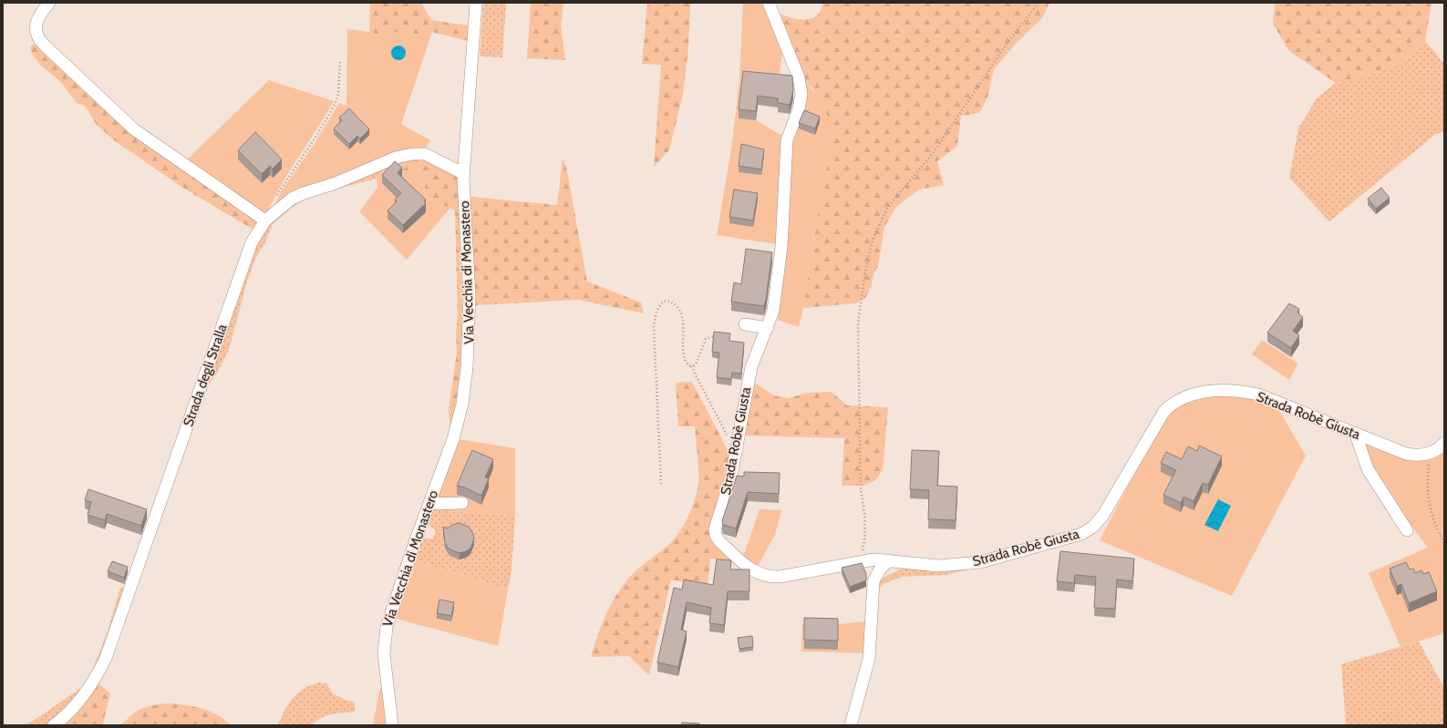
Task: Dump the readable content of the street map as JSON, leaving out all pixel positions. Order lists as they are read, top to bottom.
{
  "streets": {
    "street": ["Via Vecchia di Monastero", "Strada degli Stralla", "Strada Robè Giusta"]
  },
  "crossings": [
    ["Via Vecchia di Monastero", "Strada degli Stralla"]
  ]
}
